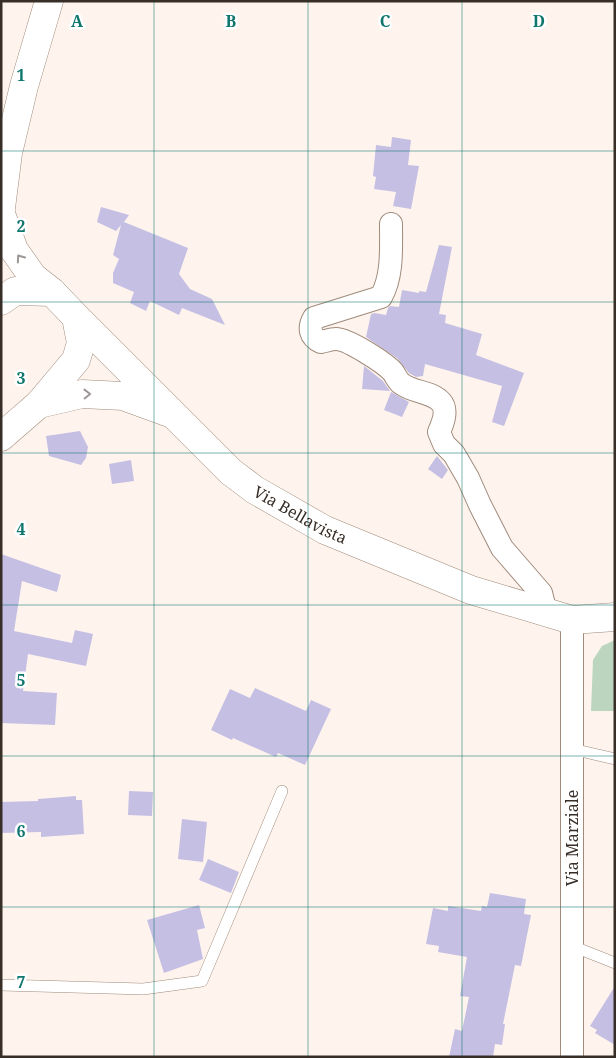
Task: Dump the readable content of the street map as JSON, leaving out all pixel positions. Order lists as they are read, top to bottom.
{
  "streets": {
    "street": ["Via Bellavista", "Via Marziale"]
  },
  "crossings": [
    ["Via Bellavista", "Via Marziale"]
  ],
  "grid": {
    "columns": [
      "A",
      "B",
      "C",
      "D"
    ],
    "rows": [
      "1",
      "2",
      "3",
      "4",
      "5",
      "6",
      "7"
    ]
  }
}
